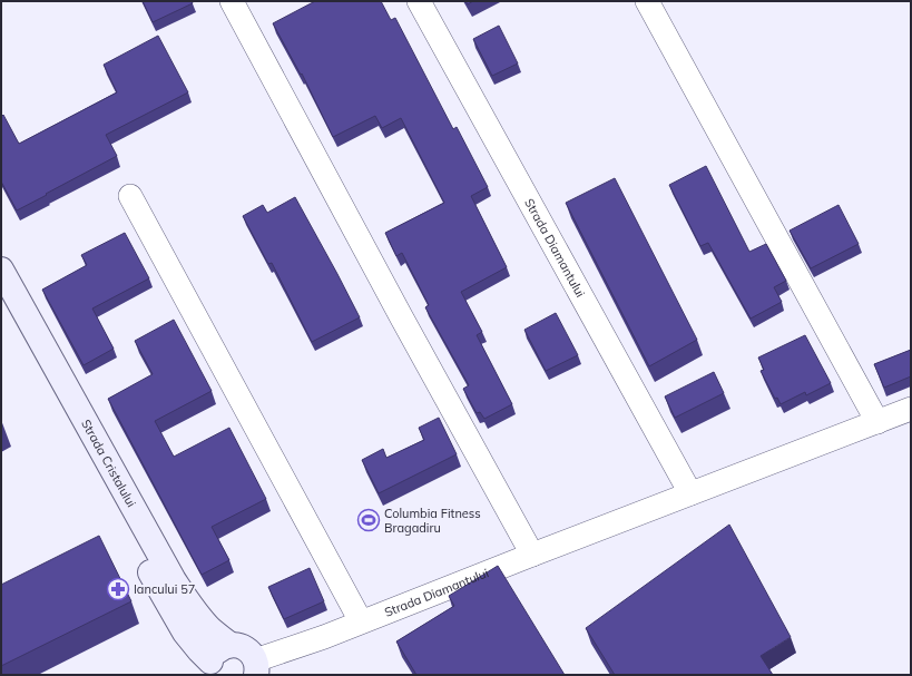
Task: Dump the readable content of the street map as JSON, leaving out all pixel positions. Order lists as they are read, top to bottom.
{
  "streets": {
    "street": ["Strada Diamantului", "Strada Cristalului"]
  },
  "crossings": [
    ["Strada Diamantului", "Strada Cristalului"]
  ],
  "places": {
    "sports": ["Columbia Fitness Bragadiru"],
    "pharmacy": ["Iancului 57"]
  }
}
